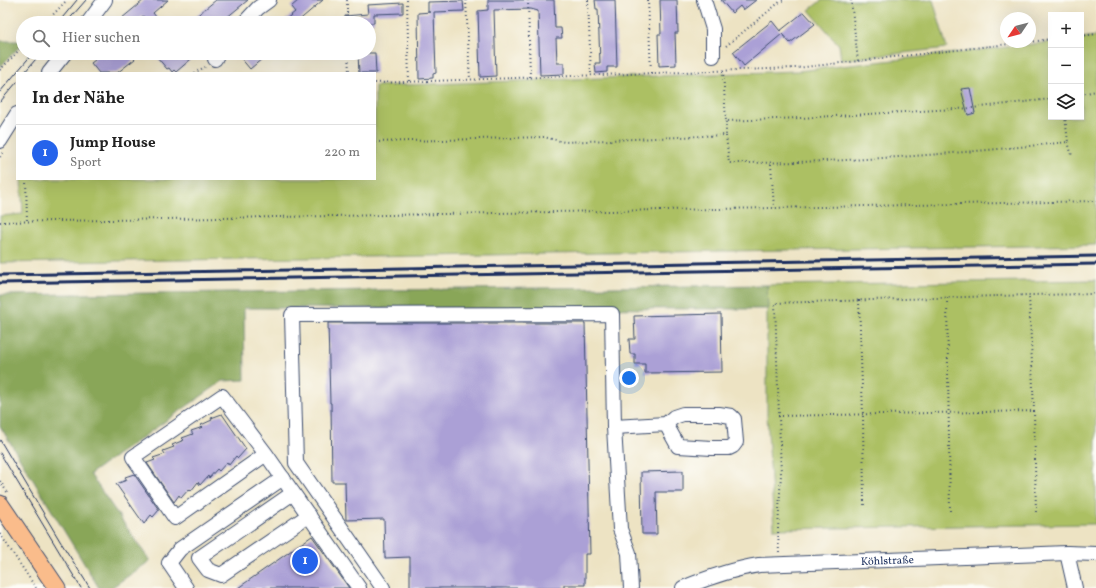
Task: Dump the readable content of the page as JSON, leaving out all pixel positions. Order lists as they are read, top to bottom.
{
  "streets": {
    "street": ["Köhlstraße"]
  },
  "north": "bottom left",
  "page": {
    "map_buttons": ["+", "−"],
    "search": "Hier suchen",
    "heading": "In der Nähe",
    "list": [
      {
        "mark": "1",
        "name": "Jump House",
        "note": "Sport",
        "value": "220 m"
      }
    ],
    "pins": "1"
  }
}
